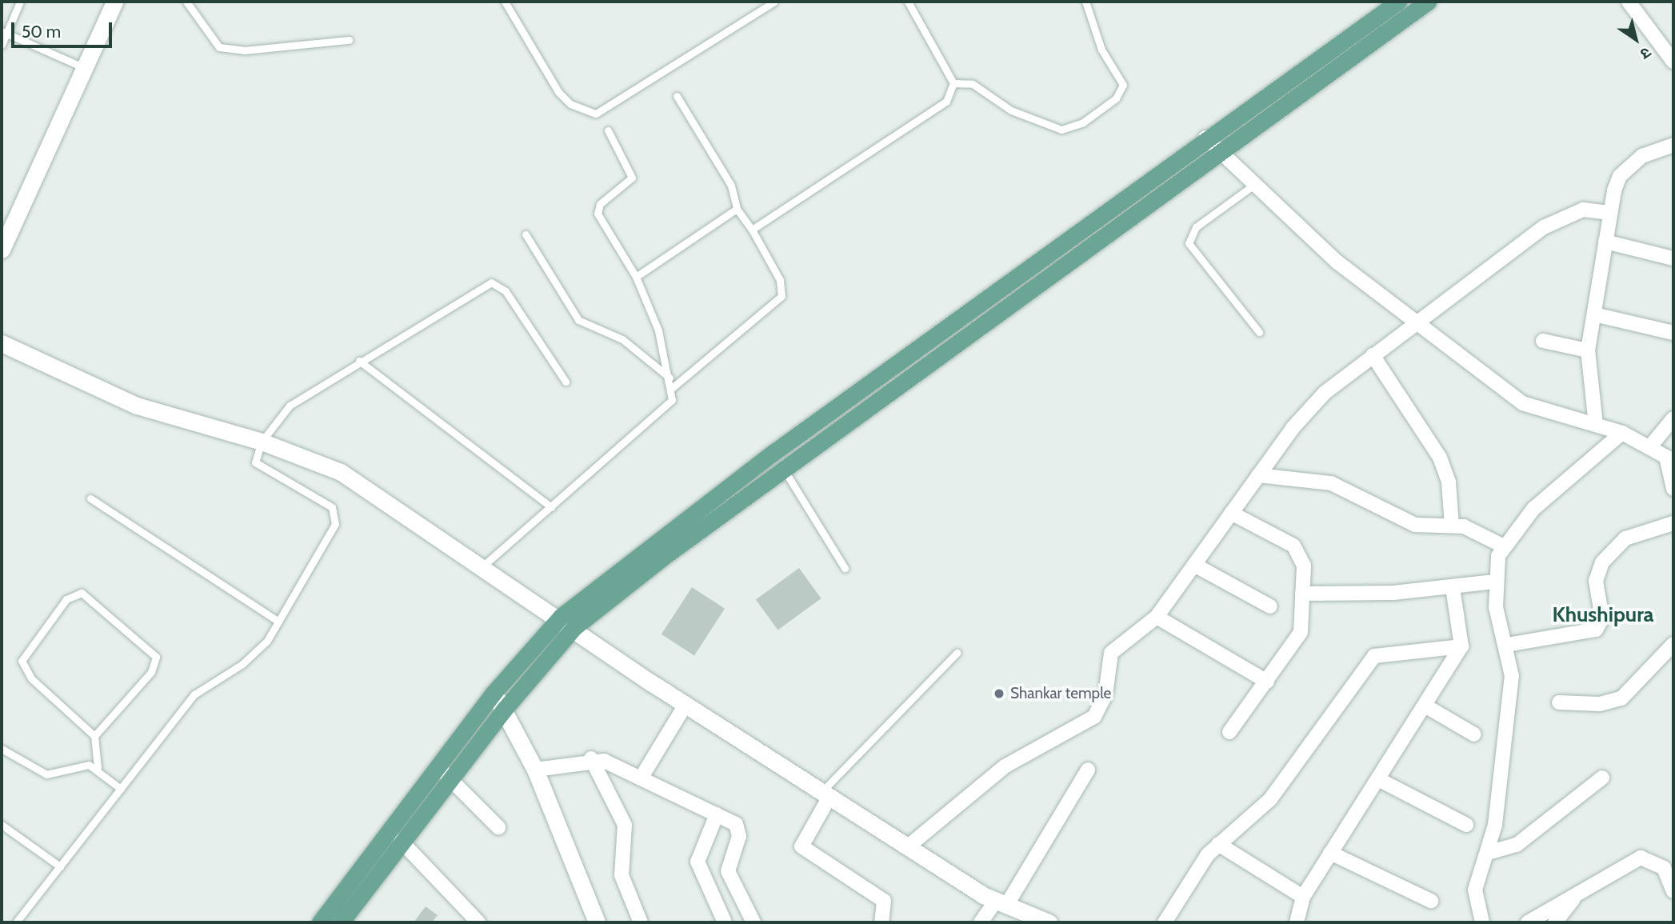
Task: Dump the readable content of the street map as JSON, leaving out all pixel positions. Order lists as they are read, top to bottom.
{
  "districts": ["Khushipura"],
  "places": ["Shankar temple"],
  "scale_bar": "50 m",
  "north": "bottom right"
}
